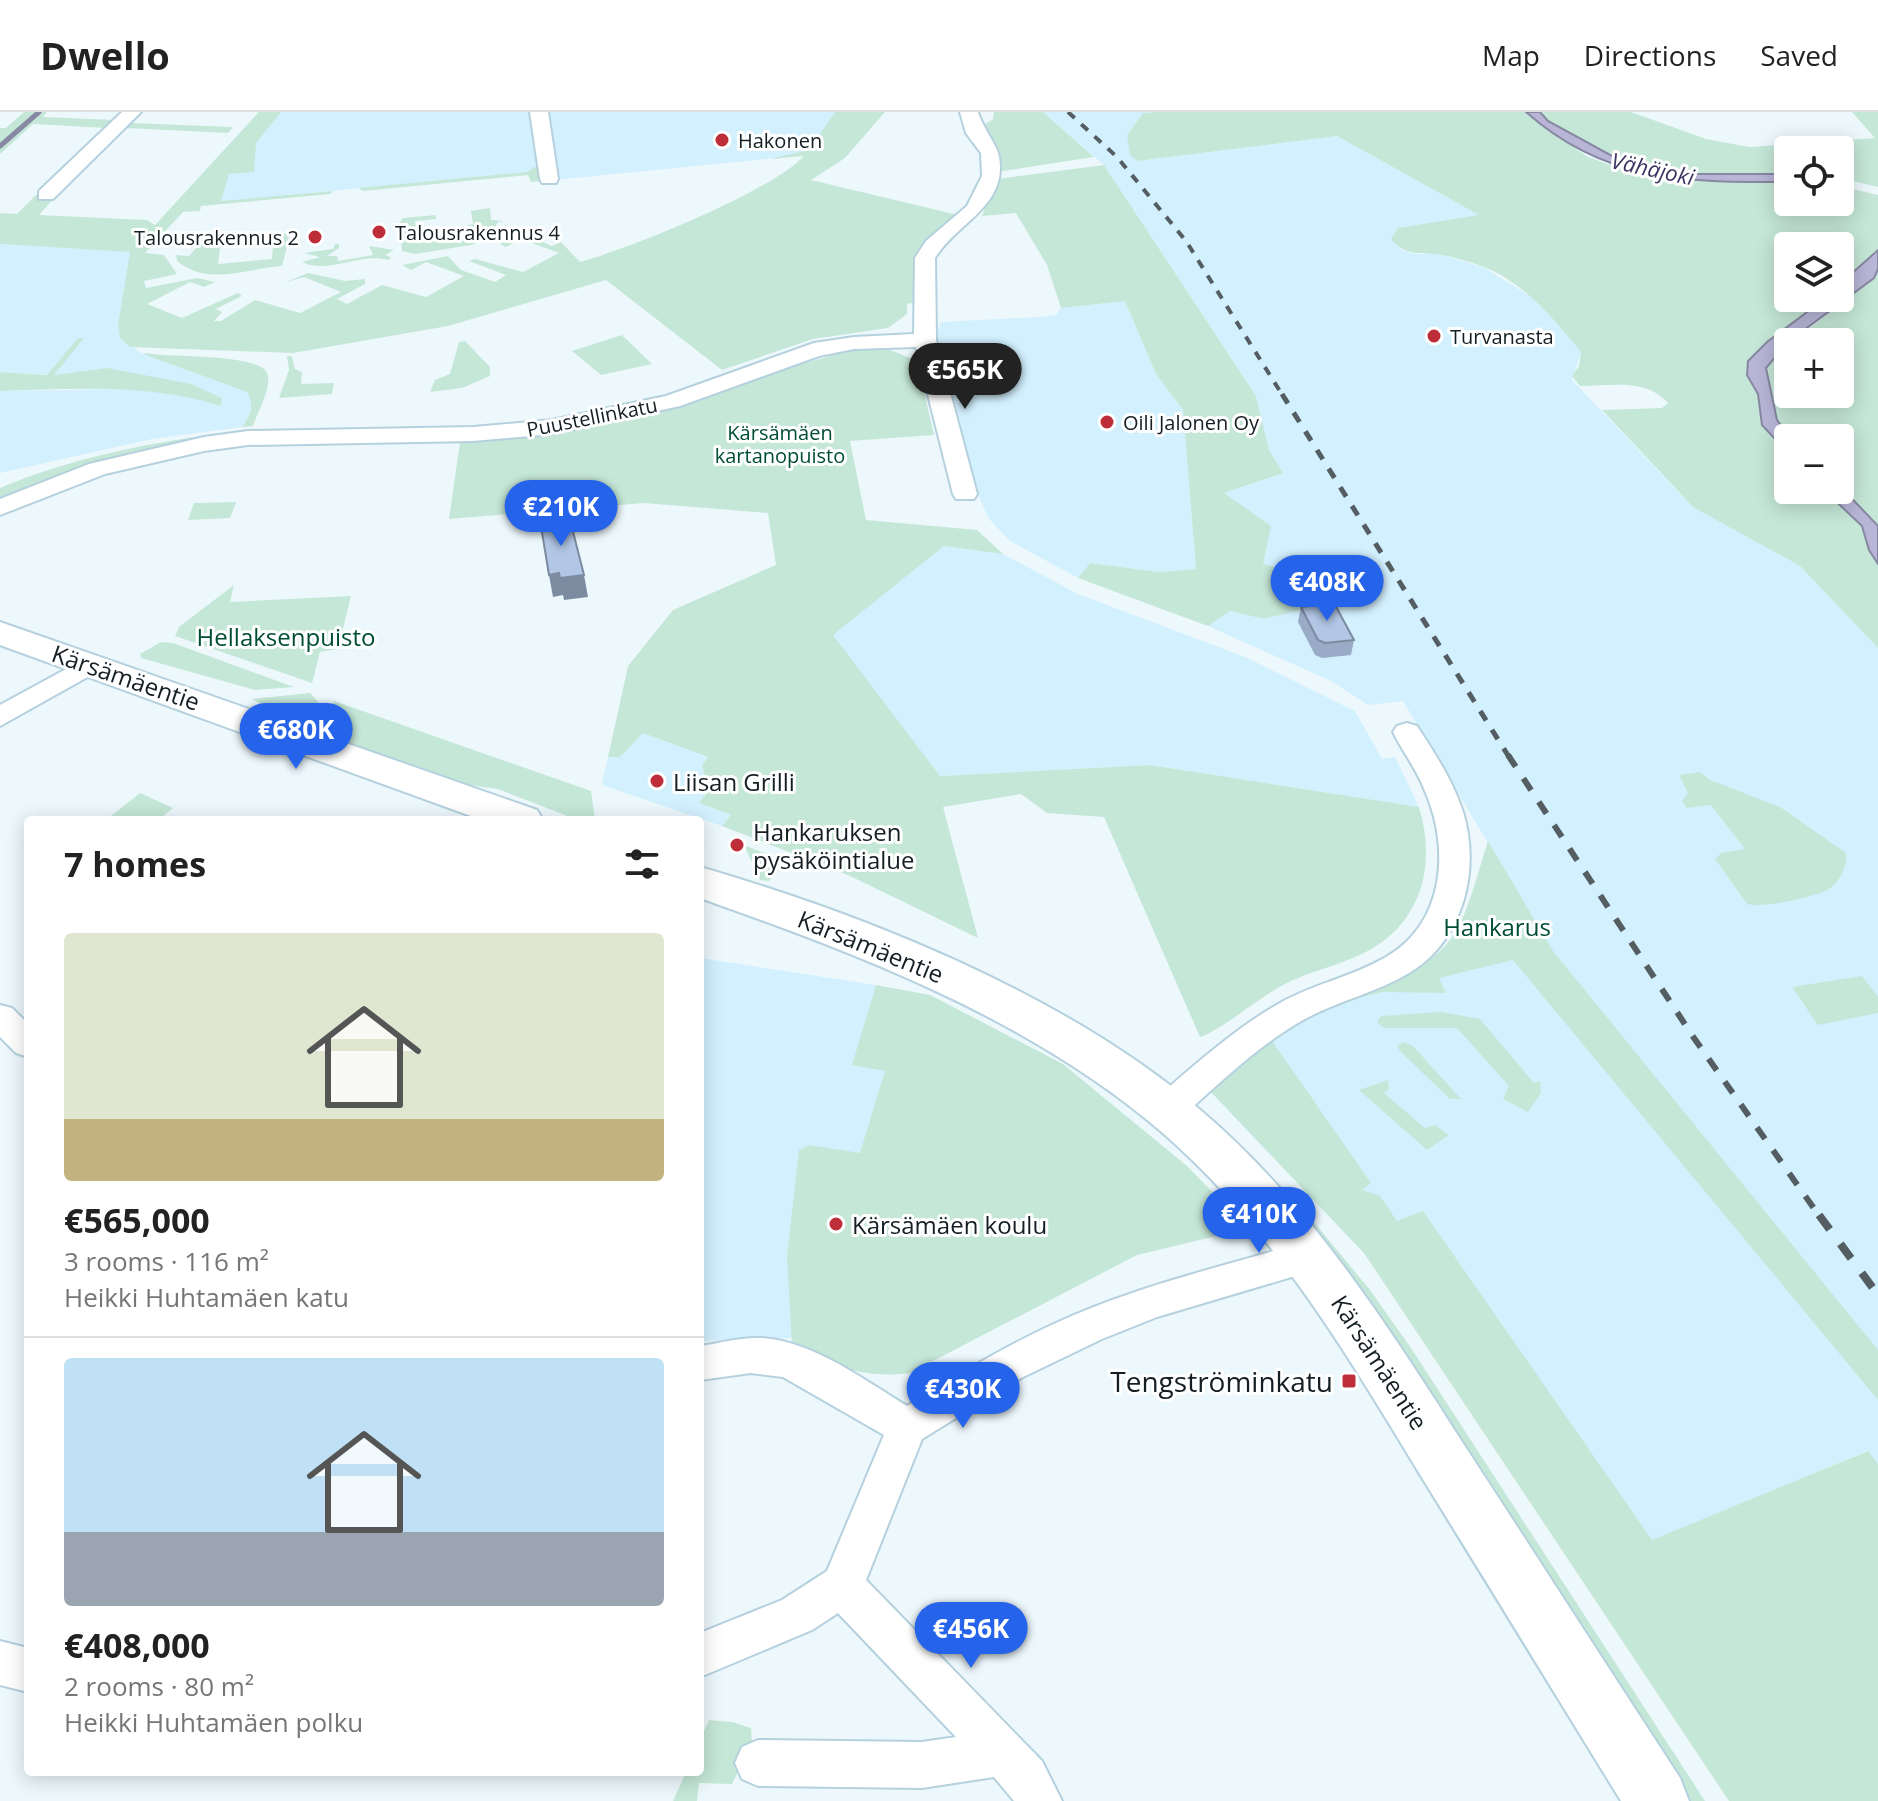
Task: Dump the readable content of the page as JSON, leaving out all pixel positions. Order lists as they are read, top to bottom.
{
  "streets": {
    "street": ["Puustellinkatu", "Kärsämäentie"]
  },
  "water": ["Vähäjoki"],
  "parks": ["Kärsämäen kartanopuisto", "Hellaksenpuisto", "Hankarus"],
  "places": {
    "other": [
      "Hakonen",
      "Talousrakennus 4",
      "Talousrakennus 2",
      "Turvanasta",
      "Oili Jalonen Oy",
      "Liisan Grilli",
      "Hankaruksen pysäköintialue",
      "Kärsämäen koulu"
    ],
    "transit": ["Tengströminkatu"]
  },
  "page": {
    "header": "Dwello",
    "nav": ["Map", "Directions", "Saved"],
    "map_buttons": ["+", "−"],
    "price": [
      "€565K",
      "€210K",
      "€408K",
      "€680K",
      "€410K",
      "€430K",
      "€456K"
    ],
    "heading": "7 homes",
    "list": [
      {
        "name": "€565,000",
        "note": "3 rooms · 116 m² · Heikki Huhtamäen katu"
      },
      {
        "name": "€408,000",
        "note": "2 rooms · 80 m² · Heikki Huhtamäen polku"
      }
    ]
  }
}
